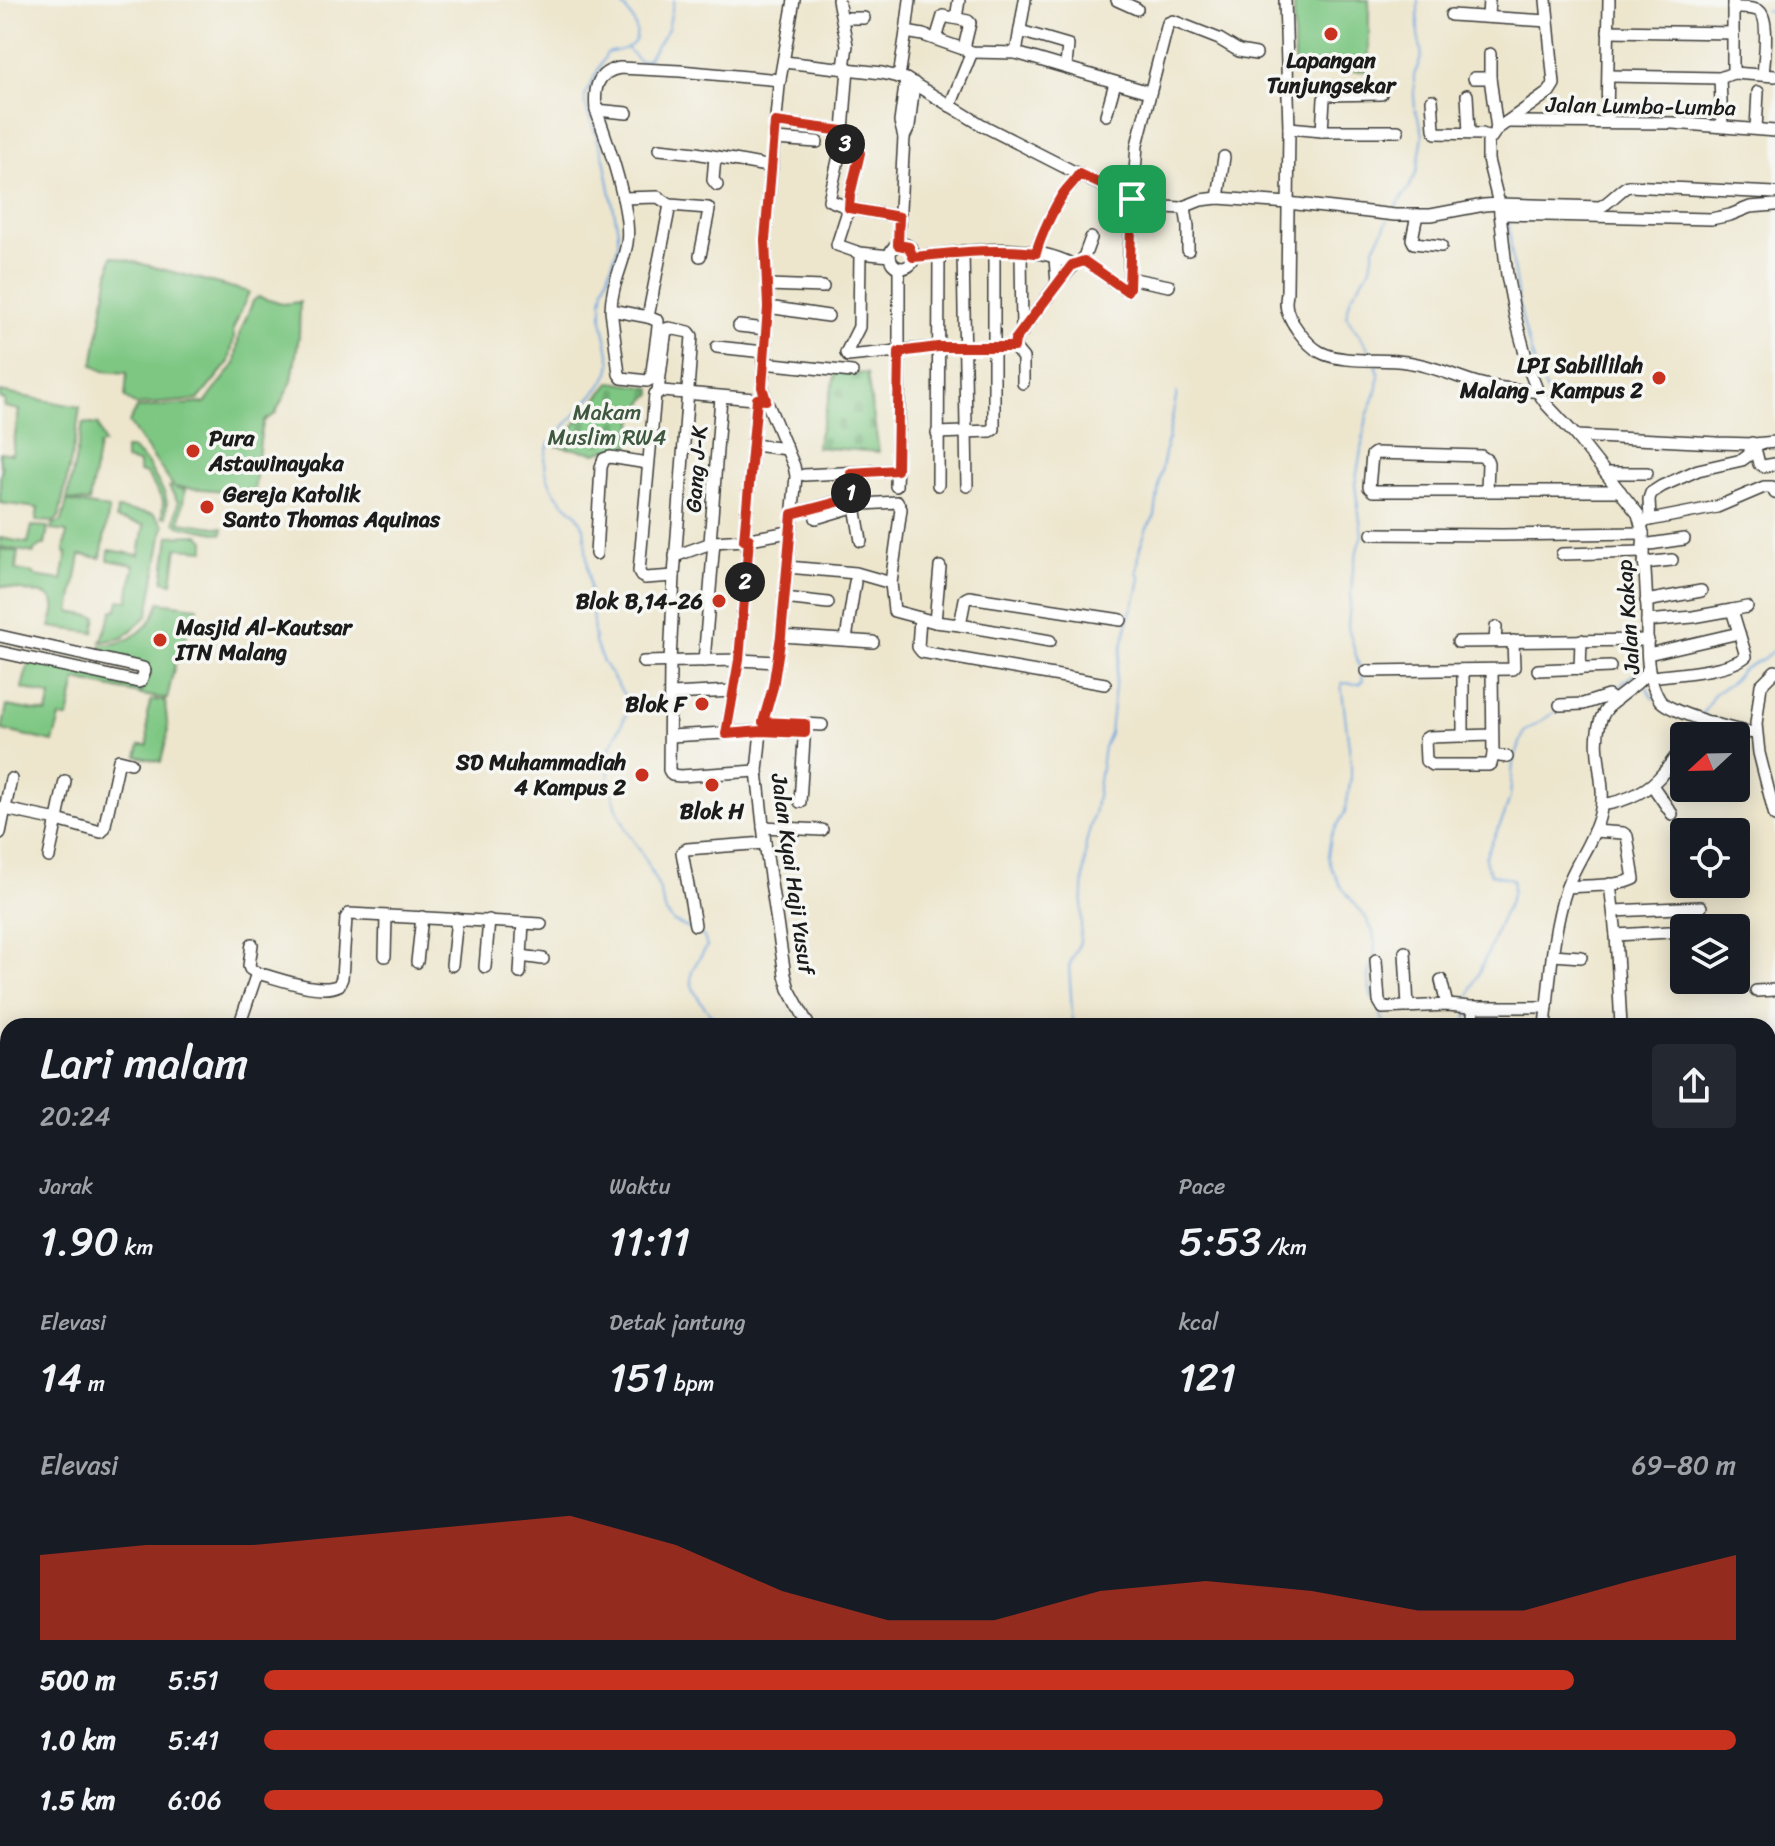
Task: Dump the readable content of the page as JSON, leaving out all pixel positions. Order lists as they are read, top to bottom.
{
  "streets": {
    "street": [
      "Jalan Lumba-Lumba",
      "Gang J-K",
      "Jalan Kakap",
      "Jalan Kyai Haji Yusuf"
    ]
  },
  "parks": ["Makam Muslim RW4"],
  "places": [
    "Lapangan Tunjungsekar",
    "LPI Sabillilah Malang - Kampus 2",
    "Pura Astawinayaka",
    "Gereja Katolik Santo Thomas Aquinas",
    "Blok B,14-26",
    "Masjid Al-Kautsar ITN Malang",
    "Blok F",
    "SD Muhammadiah 4 Kampus 2",
    "Blok H"
  ],
  "north": "left",
  "page": {
    "pins": ["3", "1", "2"],
    "heading": ["Lari malam", "20:24"],
    "stats": [
      ["Jarak", "1.90 km"],
      ["Waktu", "11:11"],
      ["Pace", "5:53 /km"],
      ["Elevasi", "14 m"],
      ["Detak jantung", "151 bpm"],
      ["kcal", "121"]
    ],
    "chart": ["Elevasi", "69–80 m"],
    "list": [
      {
        "name": "500 m",
        "note": "5:51"
      },
      {
        "name": "1.0 km",
        "note": "5:41"
      },
      {
        "name": "1.5 km",
        "note": "6:06"
      }
    ]
  }
}
